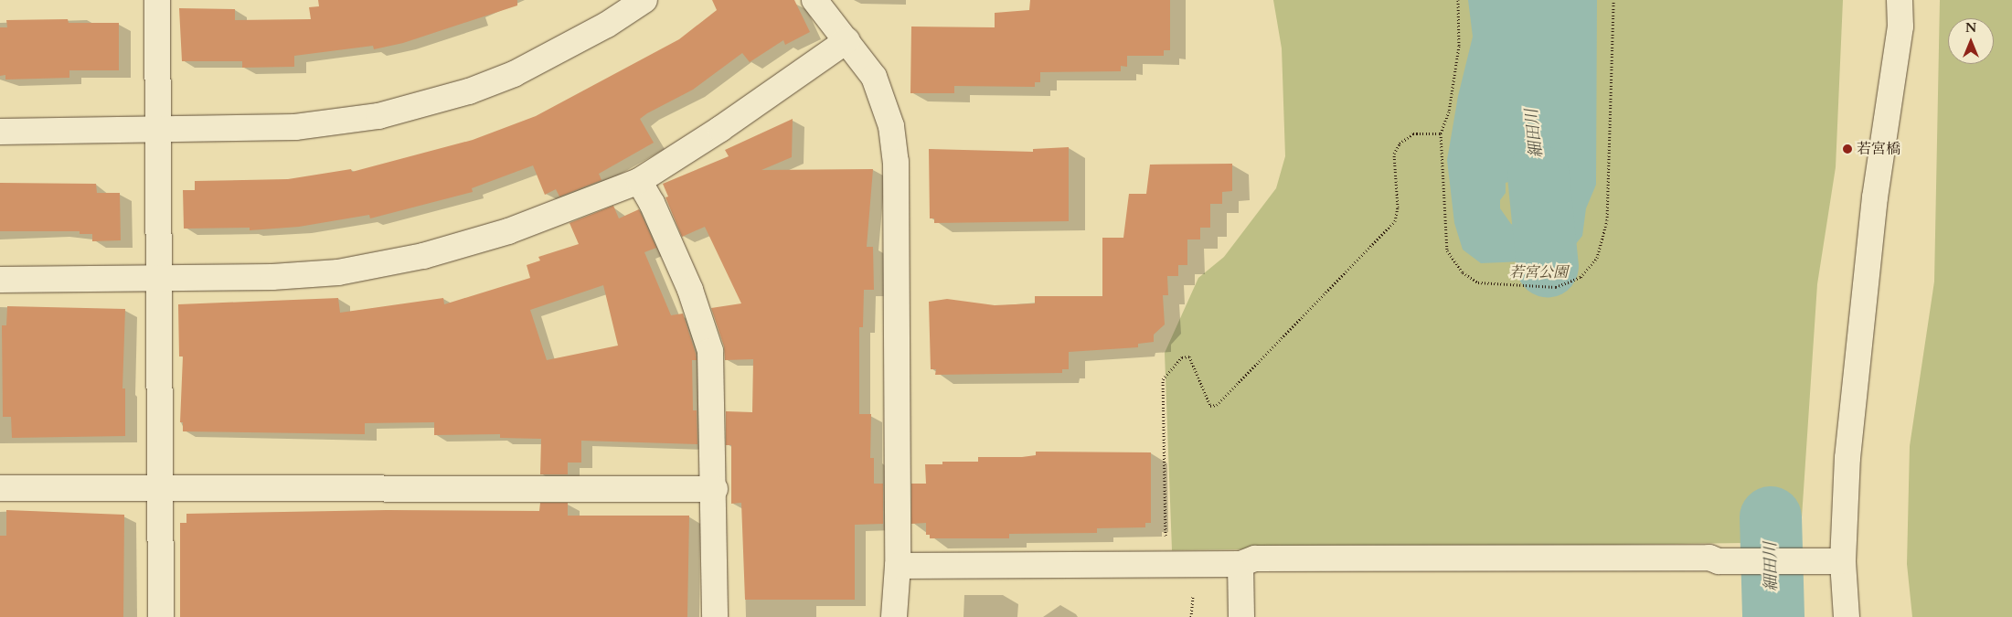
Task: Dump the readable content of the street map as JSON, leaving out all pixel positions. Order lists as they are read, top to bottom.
{
  "water": ["細田川"],
  "parks": ["若宮公園"],
  "places": ["若宮橋"],
  "north": "top"
}
